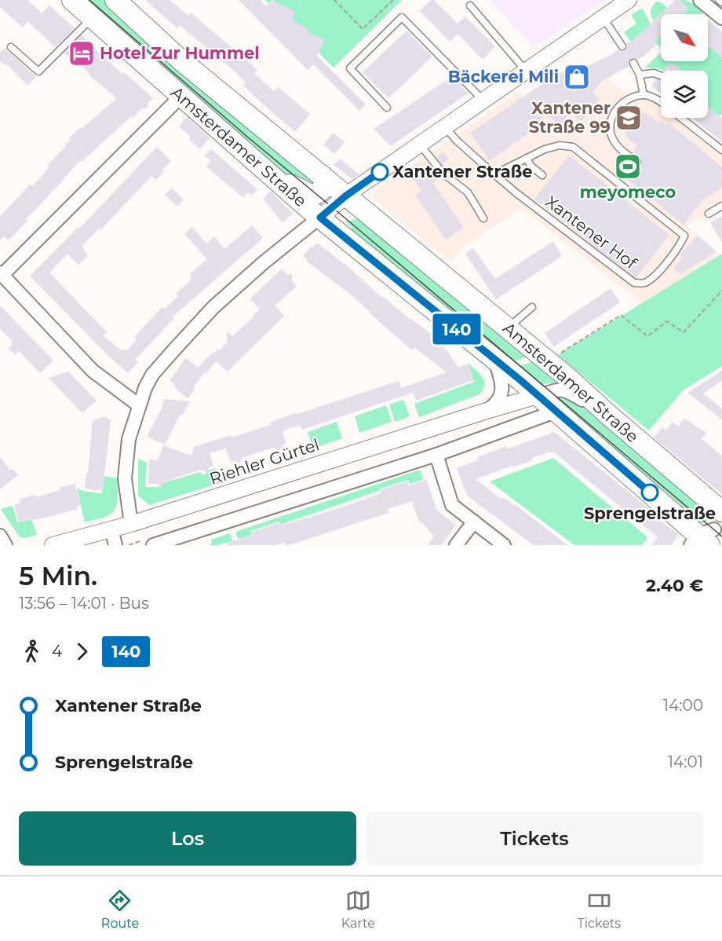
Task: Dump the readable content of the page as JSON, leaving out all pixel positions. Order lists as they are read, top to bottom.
{
  "streets": {
    "main road": ["Amsterdamer Straße"],
    "street": ["Riehler Gürtel"],
    "lane": ["Xantener Hof"]
  },
  "crossings": [
    ["Amsterdamer Straße", "Riehler Gürtel"]
  ],
  "places": {
    "hotel": ["Hotel Zur Hummel"],
    "shop": ["Bäckerei Mili"],
    "school or university": ["Xantener Straße 99"],
    "sports": ["meyomeco"],
    "other": ["Xantener Straße", "Sprengelstraße"]
  },
  "lines": ["bus line 140"],
  "north": "bottom right",
  "page": {
    "on_map": "140",
    "heading": ["5 Min.", "13:56 – 14:01 · Bus", "2.40 €"],
    "legs": ["4", "140"],
    "list": [
      {
        "name": "Xantener Straße",
        "value": "14:00"
      },
      {
        "name": "Sprengelstraße",
        "value": "14:01"
      }
    ],
    "buttons": ["Los", "Tickets"],
    "tabs": ["Route", "Karte", "Tickets"]
  }
}
